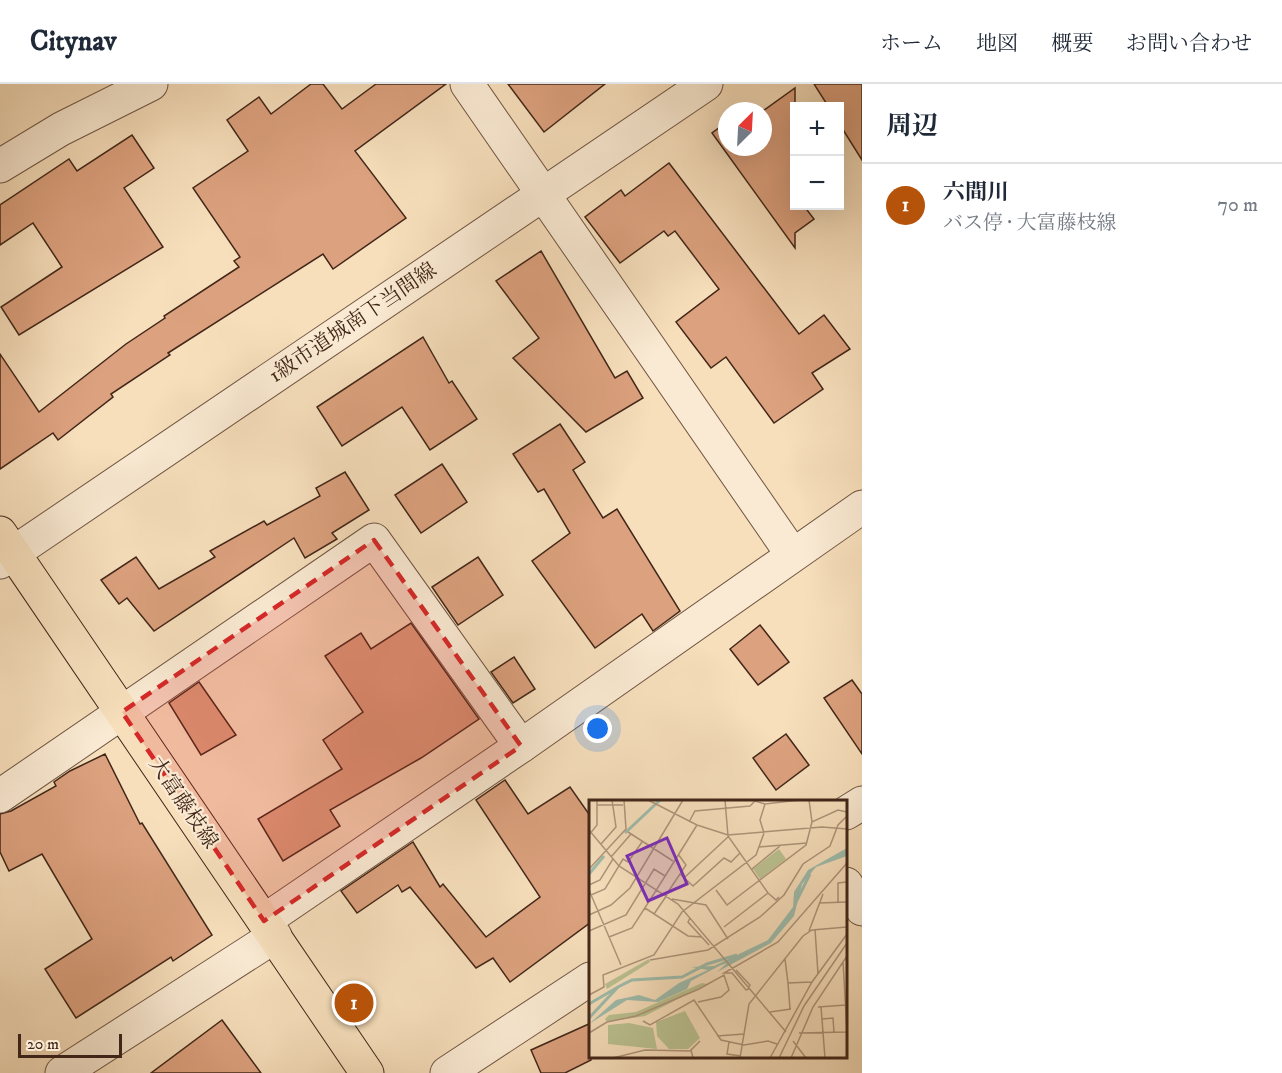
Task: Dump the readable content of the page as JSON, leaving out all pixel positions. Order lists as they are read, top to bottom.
{
  "streets": {
    "main road": ["大富藤枝線"],
    "street": ["1級市道城南下当間線"]
  },
  "crossings": [
    ["1級市道城南下当間線", "大富藤枝線"]
  ],
  "scale_bar": "20 m",
  "north": "top right",
  "page": {
    "header": "Citynav",
    "nav": [
      "ホーム",
      "地図",
      "概要",
      "お問い合わせ"
    ],
    "heading": "周辺",
    "map_buttons": ["+", "−"],
    "list": [
      {
        "mark": "1",
        "name": "六間川",
        "note": "バス停 · 大富藤枝線",
        "value": "70 m"
      }
    ],
    "pins": "1",
    "scale": "20 m"
  }
}
